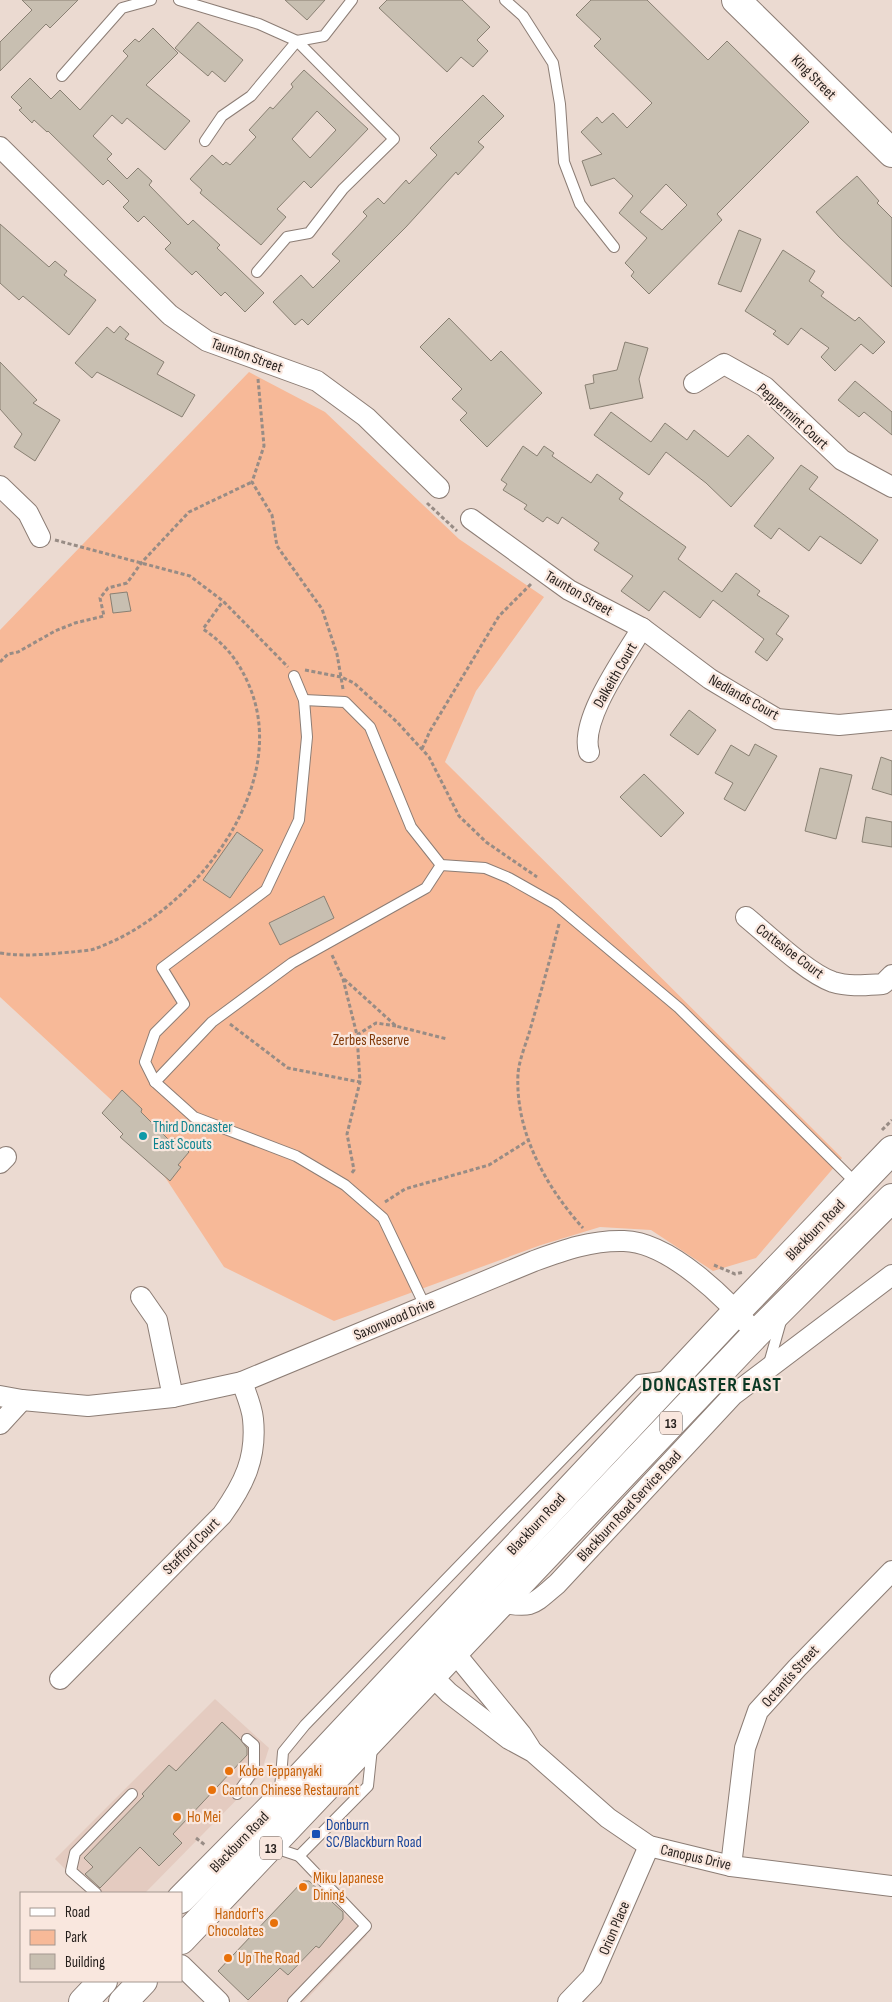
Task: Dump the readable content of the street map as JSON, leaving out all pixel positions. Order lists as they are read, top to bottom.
{
  "streets": {
    "main road": ["King Street", "Blackburn Road", "13"],
    "street": [
      "Taunton Street",
      "Peppermint Court",
      "Dalkeith Court",
      "Nedlands Court",
      "Cottesloe Court",
      "Saxonwood Drive",
      "Blackburn Road Service Road",
      "Stafford Court",
      "Octantis Street",
      "Canopus Drive",
      "Orion Place"
    ]
  },
  "crossings": [
    ["Taunton Street", "Dalkeith Court"],
    ["Taunton Street", "Nedlands Court"],
    ["Dalkeith Court", "Nedlands Court"],
    ["Blackburn Road", "Saxonwood Drive"],
    ["Blackburn Road", "Blackburn Road Service Road"],
    ["Blackburn Road", "Canopus Drive"],
    ["Saxonwood Drive", "Stafford Court"],
    ["Octantis Street", "Canopus Drive"],
    ["Canopus Drive", "Orion Place"]
  ],
  "districts": ["DONCASTER EAST"],
  "parks": ["Zerbes Reserve"],
  "places": {
    "other": [
      "Third Doncaster East Scouts",
      "Kobe Teppanyaki",
      "Canton Chinese Restaurant",
      "Ho Mei",
      "Miku Japanese Dining",
      "Handorf's Chocolates",
      "Up The Road"
    ],
    "transit": ["Donburn SC/Blackburn Road"]
  },
  "legend": ["Road", "Park", "Building"]
}
